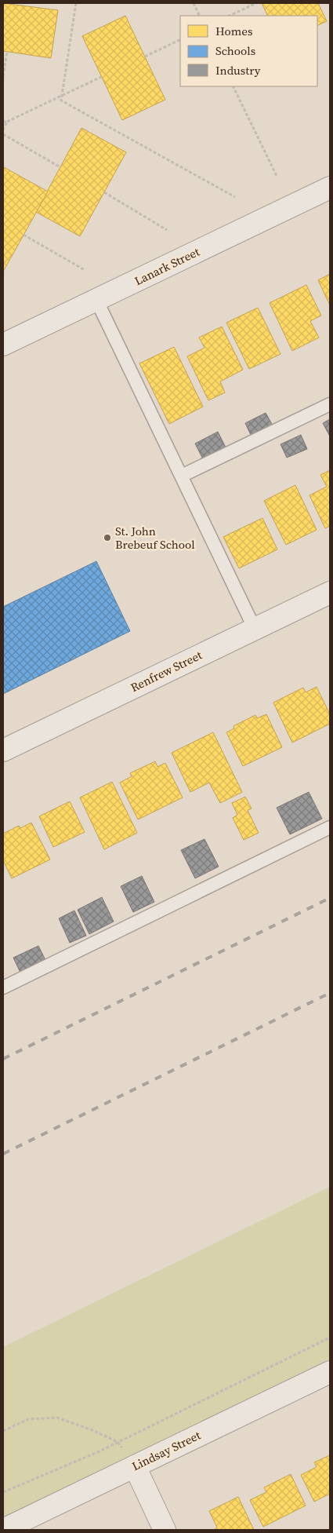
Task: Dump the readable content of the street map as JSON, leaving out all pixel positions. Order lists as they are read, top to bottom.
{
  "streets": {
    "street": ["Lanark Street", "Renfrew Street", "Lindsay Street"]
  },
  "places": ["St. John Brebeuf School"],
  "legend": ["Homes", "Schools", "Industry"]
}
